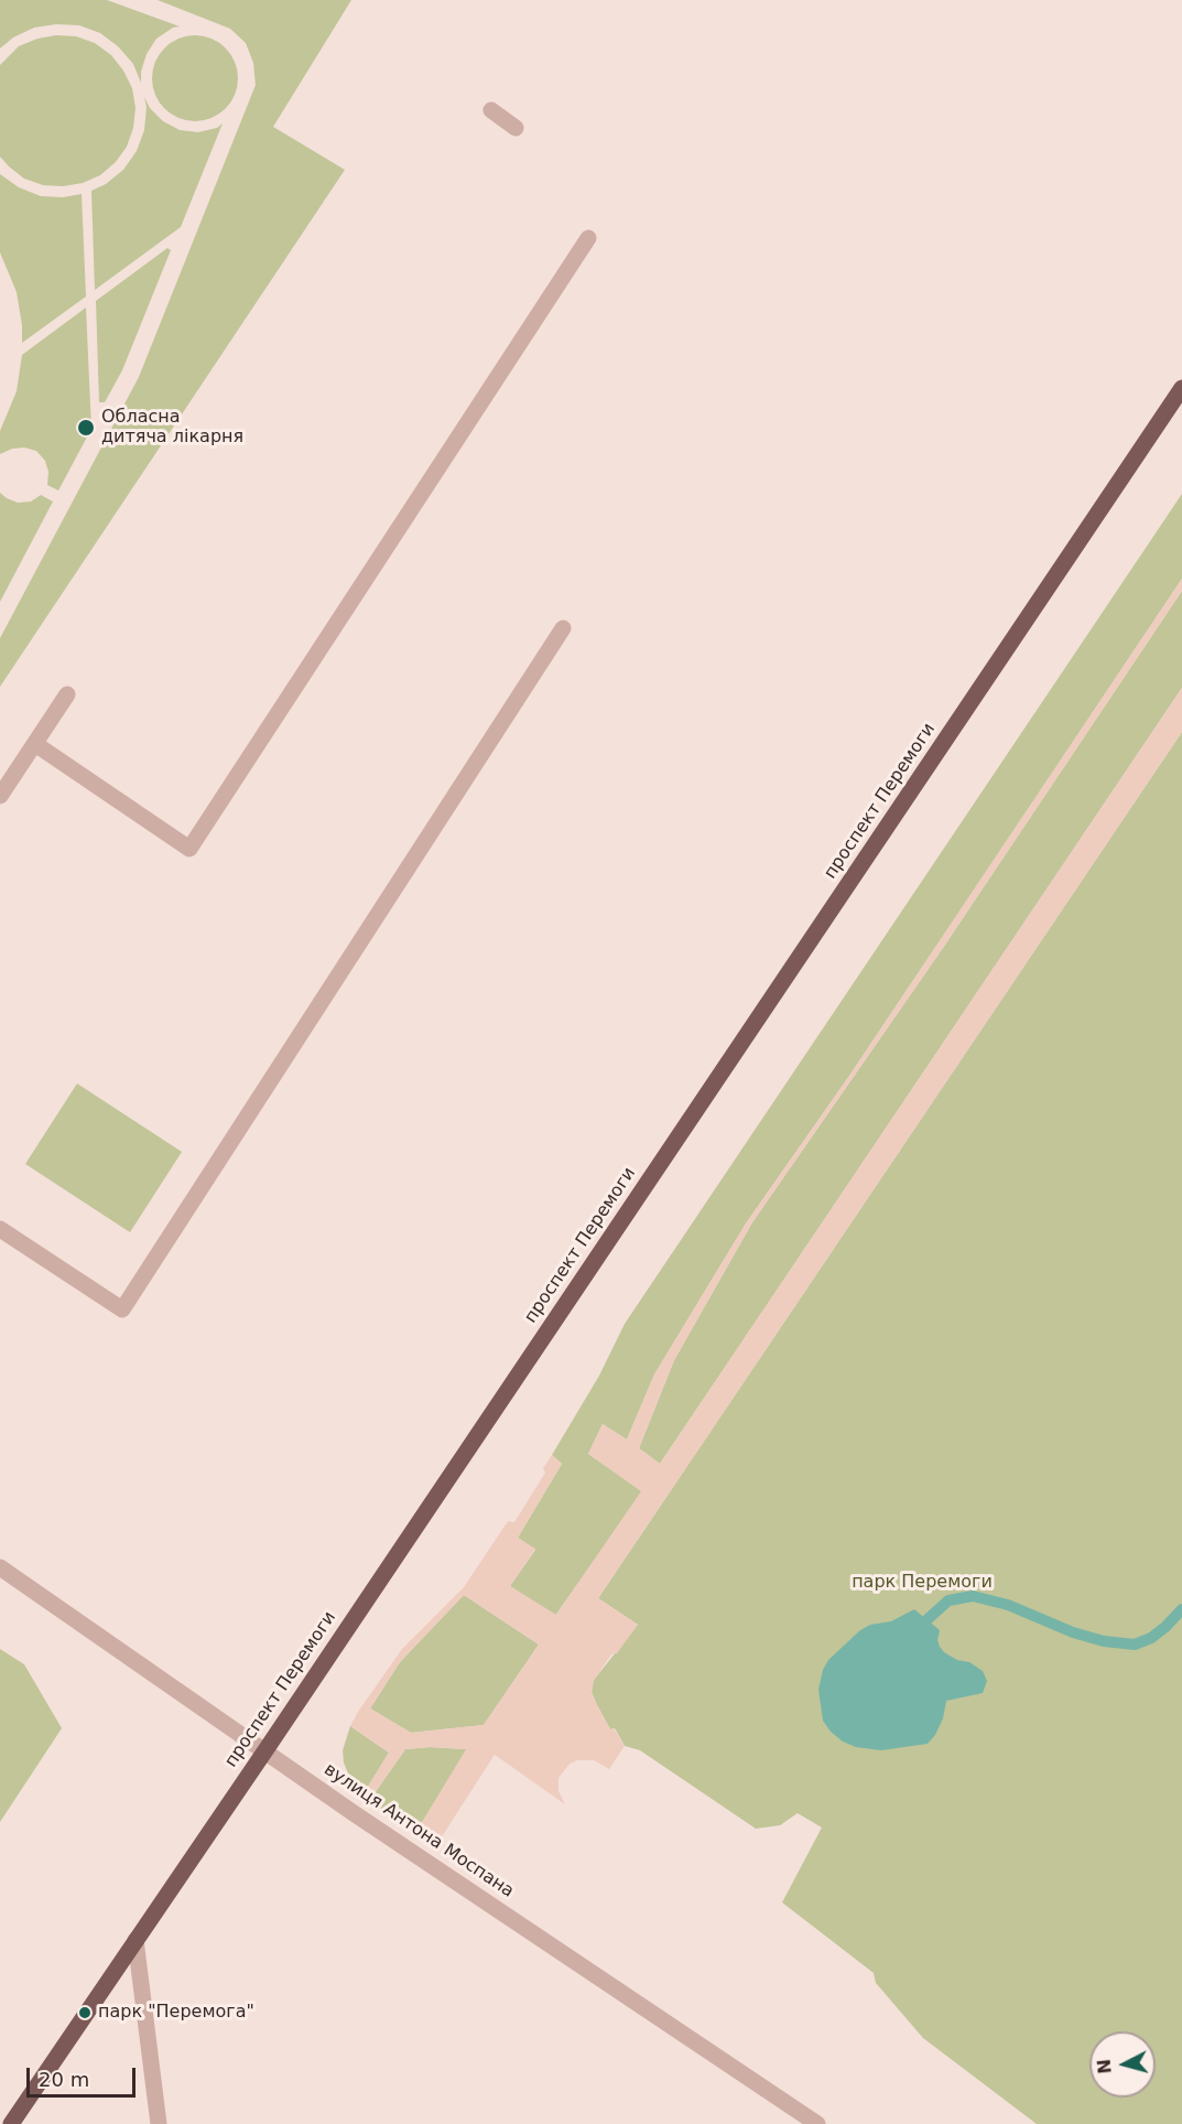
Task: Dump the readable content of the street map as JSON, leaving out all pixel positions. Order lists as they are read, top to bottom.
{
  "streets": {
    "main road": ["проспект Перемоги"],
    "street": ["вулиця Антона Моспана"]
  },
  "crossings": [
    ["проспект Перемоги", "вулиця Антона Моспана"]
  ],
  "parks": ["парк Перемоги"],
  "places": ["Обласна дитяча лікарня", "парк \"Перемога\""],
  "scale_bar": "20 m",
  "north": "left"
}
